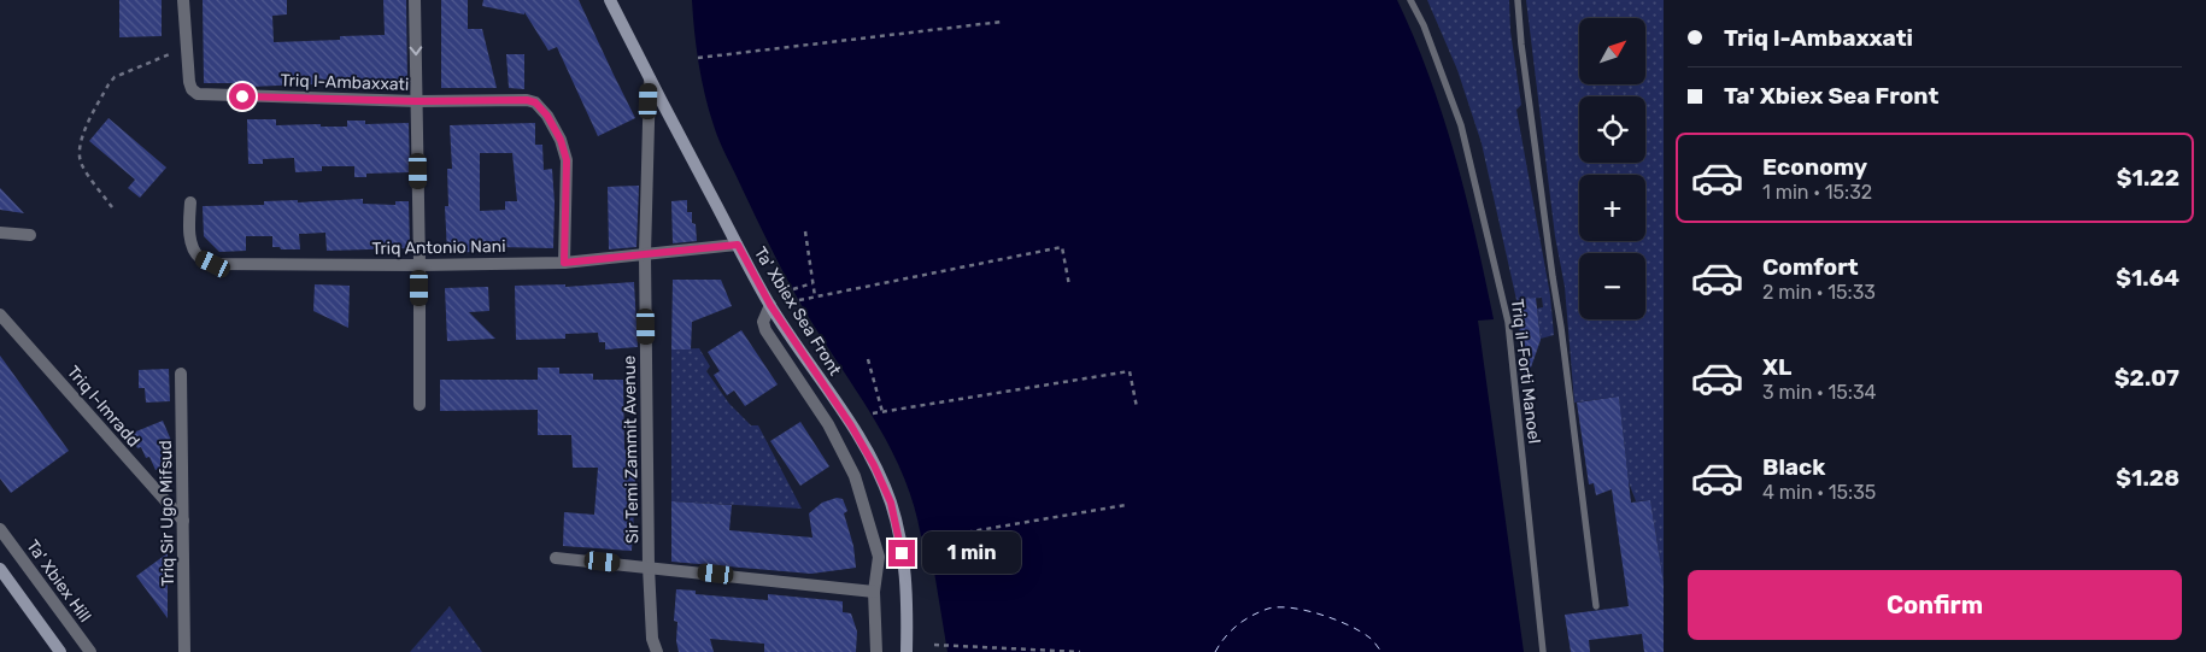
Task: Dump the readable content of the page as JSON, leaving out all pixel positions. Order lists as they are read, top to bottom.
{
  "streets": {
    "main road": ["Ta' Xbiex Sea Front"],
    "street": [
      "Triq l-Ambaxxati",
      "Triq Antonio Nani",
      "Triq l-Imradd",
      "Sir Temi Zammit Avenue",
      "Triq Sir Ugo Mifsud",
      "Ta' Xbiex Hill"
    ],
    "lane": ["Triq il-Forti Manoel"]
  },
  "crossings": [
    ["Triq l-Ambaxxati", "Triq Antonio Nani"],
    ["Triq Antonio Nani", "Ta' Xbiex Sea Front"],
    ["Triq Antonio Nani", "Sir Temi Zammit Avenue"],
    ["Ta' Xbiex Sea Front", "Sir Temi Zammit Avenue"],
    ["Triq l-Imradd", "Triq Sir Ugo Mifsud"]
  ],
  "north": "top right",
  "page": {
    "banner": ["Triq l-Ambaxxati", "Ta' Xbiex Sea Front"],
    "map_buttons": ["+", "−"],
    "list": [
      {
        "name": "Economy",
        "note": "1 min · 15:32",
        "value": "$1.22"
      },
      {
        "name": "Comfort",
        "note": "2 min · 15:33",
        "value": "$1.64"
      },
      {
        "name": "XL",
        "note": "3 min · 15:34",
        "value": "$2.07"
      },
      {
        "name": "Black",
        "note": "4 min · 15:35",
        "value": "$1.28"
      }
    ],
    "bubble": "1 min",
    "buttons": "Confirm"
  }
}
